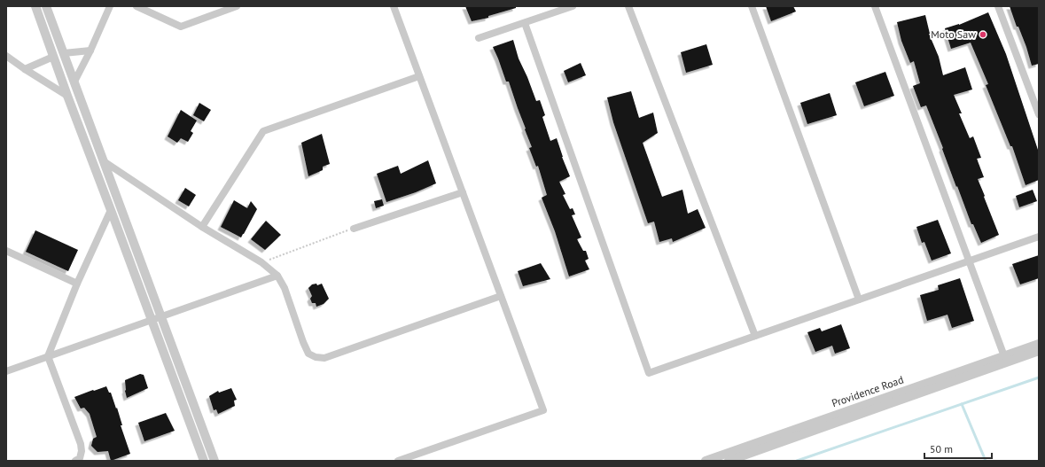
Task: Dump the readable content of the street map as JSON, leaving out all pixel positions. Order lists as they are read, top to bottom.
{
  "streets": {
    "street": ["Providence Road"]
  },
  "places": ["Moto Saw"],
  "scale_bar": "50 m"
}
